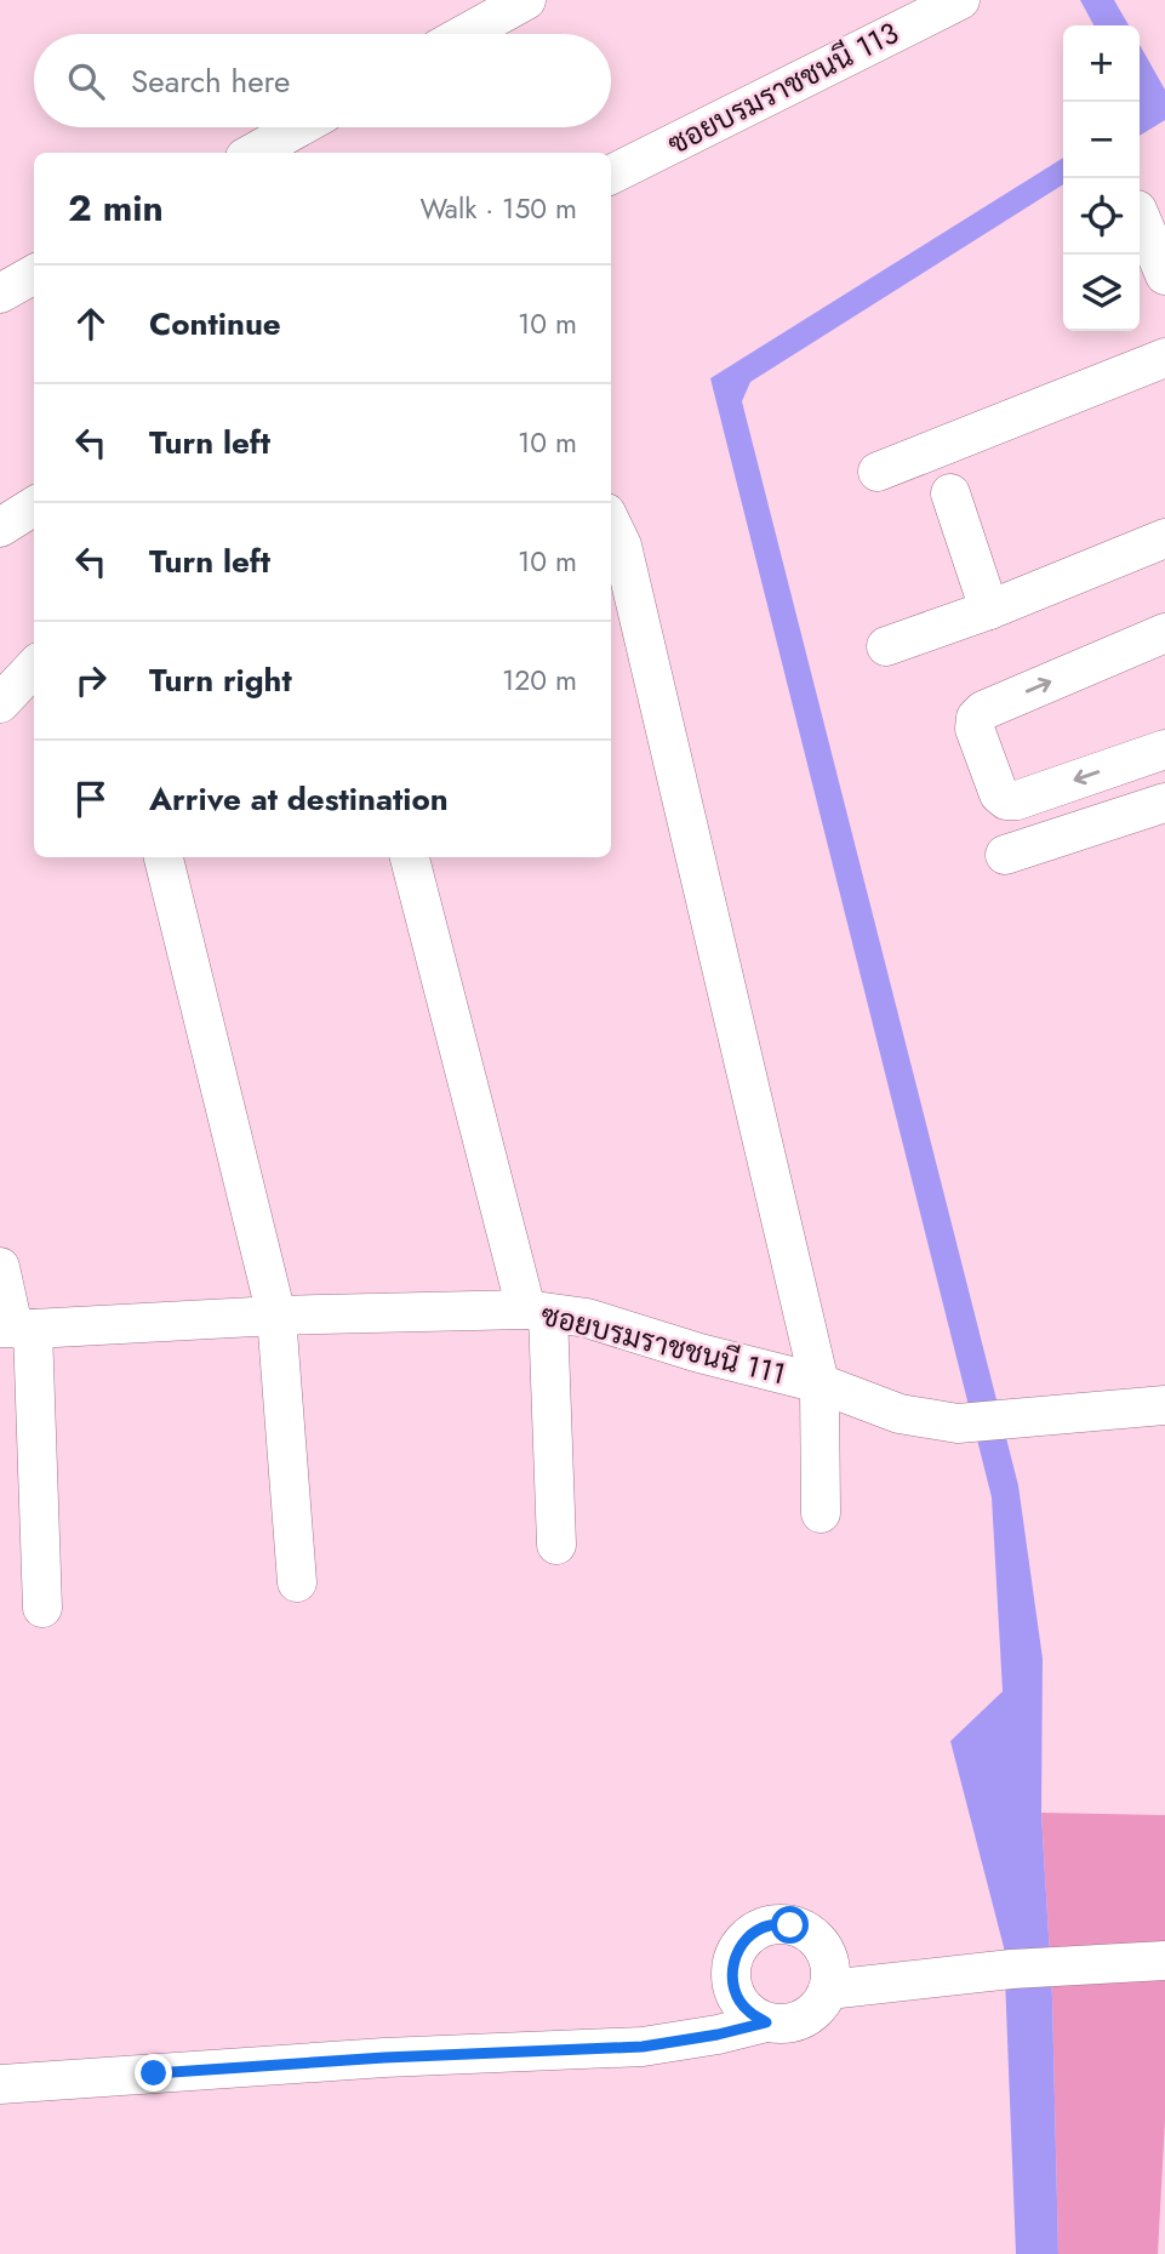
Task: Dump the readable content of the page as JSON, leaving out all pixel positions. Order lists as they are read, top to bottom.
{
  "streets": {
    "street": ["ซอยบรมราชชนนี 113", "ซอยบรมราชชนนี 111"]
  },
  "page": {
    "map_buttons": ["+", "−"],
    "search": "Search here",
    "heading": ["2 min", "Walk · 150 m"],
    "list": [
      ["Continue", "10 m"],
      ["Turn left", "10 m"],
      ["Turn left", "10 m"],
      ["Turn right", "120 m"],
      "Arrive at destination"
    ]
  }
}
